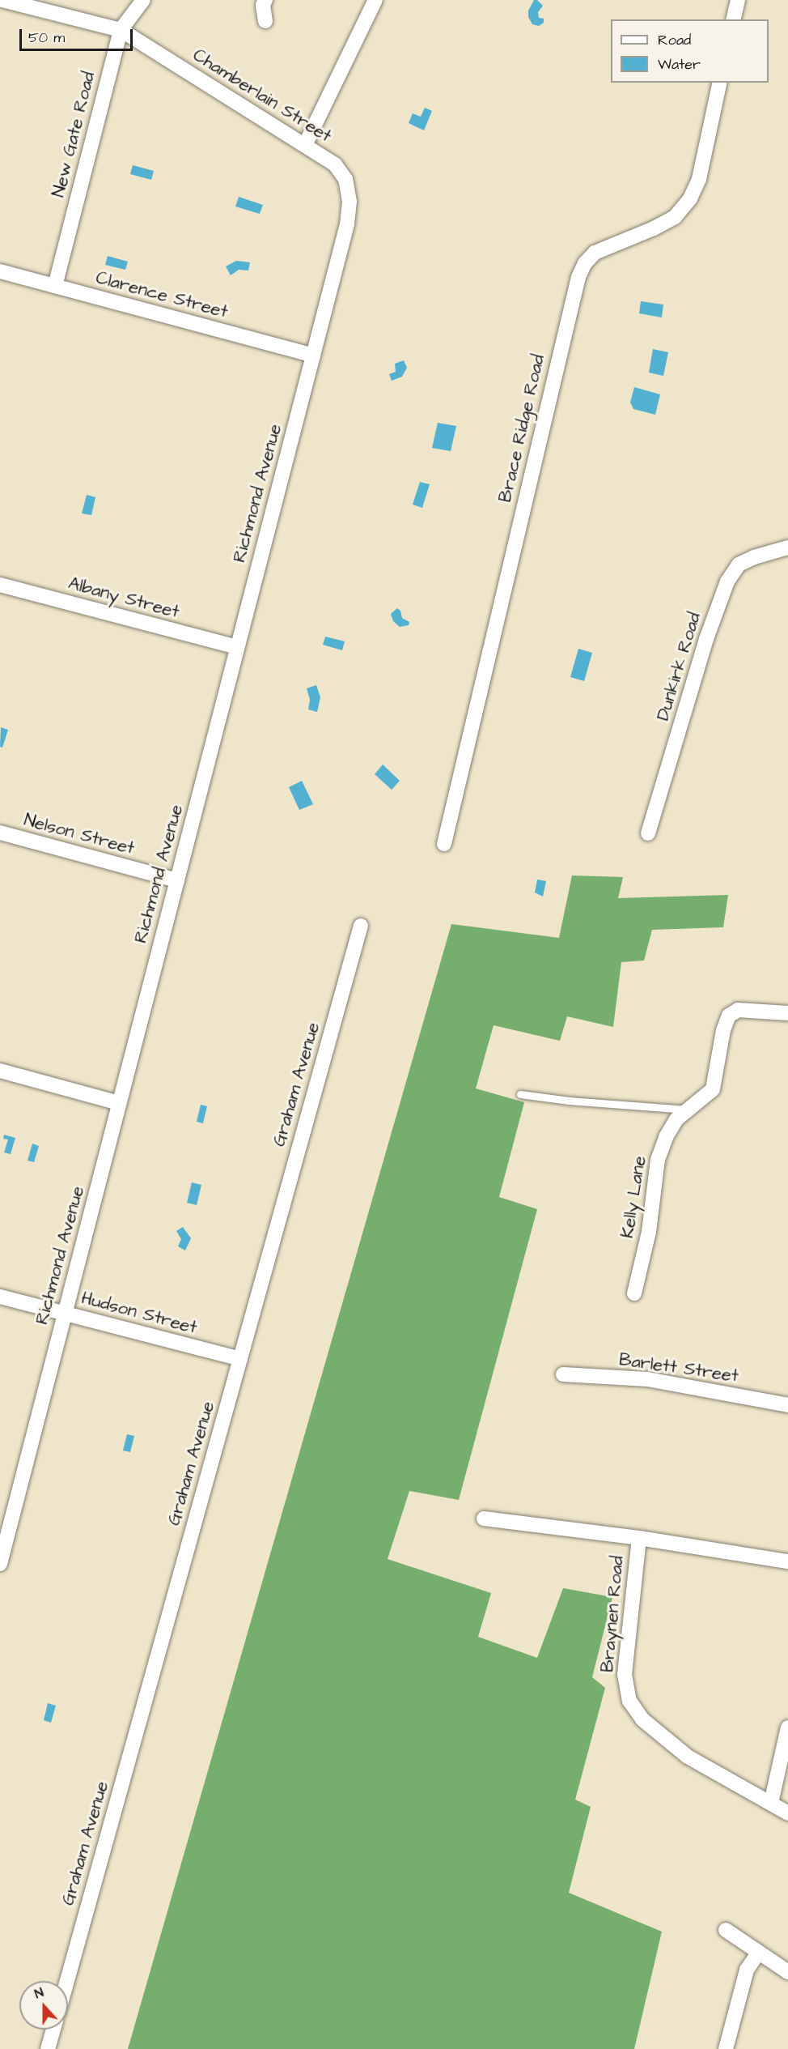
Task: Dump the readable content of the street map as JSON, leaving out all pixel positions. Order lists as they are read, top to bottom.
{
  "streets": {
    "street": [
      "Chamberlain Street",
      "New Gate Road",
      "Clarence Street",
      "Brace Ridge Road",
      "Richmond Avenue",
      "Albany Street",
      "Dunkirk Road",
      "Nelson Street",
      "Graham Avenue",
      "Kelly Lane",
      "Hudson Street",
      "Barlett Street",
      "Braynen Road"
    ]
  },
  "crossings": [
    ["Chamberlain Street", "New Gate Road"],
    ["Chamberlain Street", "Richmond Avenue"],
    ["New Gate Road", "Clarence Street"],
    ["Clarence Street", "Richmond Avenue"],
    ["Richmond Avenue", "Albany Street"],
    ["Richmond Avenue", "Nelson Street"],
    ["Richmond Avenue", "Hudson Street"],
    ["Graham Avenue", "Hudson Street"]
  ],
  "legend": ["Road", "Water"],
  "scale_bar": "50 m",
  "north": "top"
}
